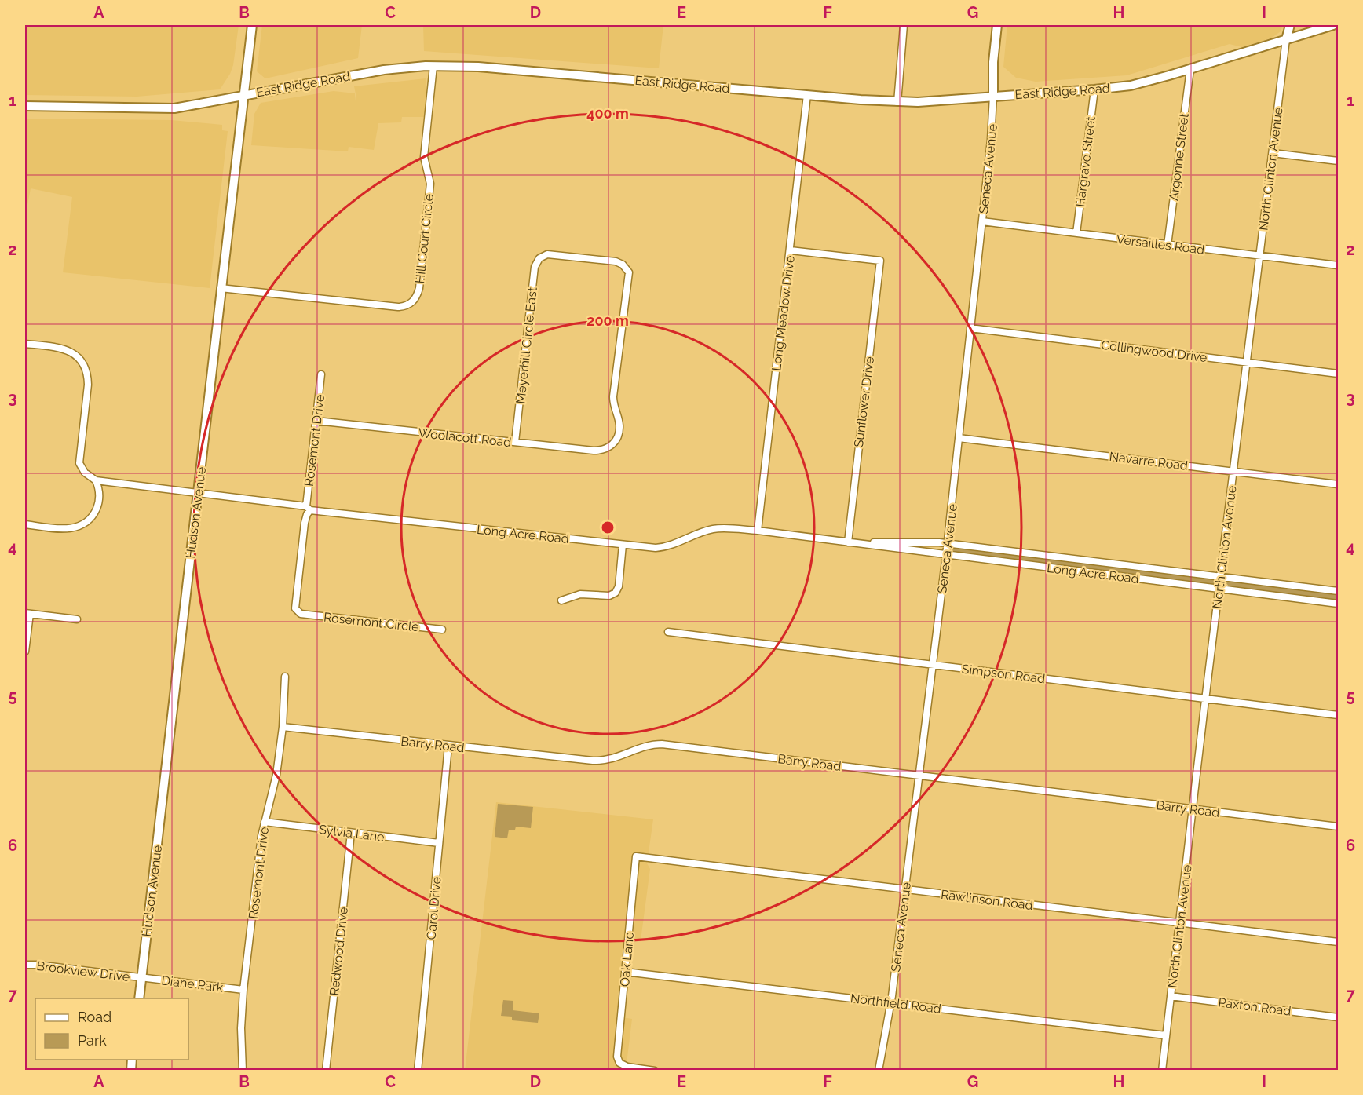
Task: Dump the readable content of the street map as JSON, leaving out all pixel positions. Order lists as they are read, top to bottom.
{
  "streets": {
    "main road": [
      "East Ridge Road",
      "Seneca Avenue",
      "North Clinton Avenue",
      "Hudson Avenue"
    ],
    "street": [
      "Argonne Street",
      "Hargrave Street",
      "Hill Court Circle",
      "Versailles Road",
      "Long Meadow Drive",
      "Meyerhill Circle East",
      "Collingwood Drive",
      "Sunflower Drive",
      "Woolacott Road",
      "Rosemont Drive",
      "Navarre Road",
      "Long Acre Road",
      "Rosemont Circle",
      "Simpson Road",
      "Barry Road",
      "Sylvia Lane",
      "Rawlinson Road",
      "Carol Drive",
      "Redwood Drive",
      "Oak Lane",
      "Brookview Drive",
      "Diane Park",
      "Northfield Road",
      "Paxton Road"
    ]
  },
  "crossings": [
    ["East Ridge Road", "Argonne Street"],
    ["East Ridge Road", "Hargrave Street"],
    ["East Ridge Road", "Seneca Avenue"],
    ["East Ridge Road", "North Clinton Avenue"],
    ["East Ridge Road", "Hill Court Circle"],
    ["East Ridge Road", "Long Meadow Drive"],
    ["East Ridge Road", "Hudson Avenue"],
    ["Argonne Street", "Versailles Road"],
    ["Hargrave Street", "Versailles Road"],
    ["Seneca Avenue", "Versailles Road"],
    ["Seneca Avenue", "Collingwood Drive"],
    ["Seneca Avenue", "Navarre Road"],
    ["Seneca Avenue", "Long Acre Road"],
    ["Seneca Avenue", "Simpson Road"],
    ["Seneca Avenue", "Barry Road"],
    ["Seneca Avenue", "Rawlinson Road"],
    ["Seneca Avenue", "Northfield Road"],
    ["North Clinton Avenue", "Versailles Road"],
    ["North Clinton Avenue", "Collingwood Drive"],
    ["North Clinton Avenue", "Navarre Road"],
    ["North Clinton Avenue", "Long Acre Road"],
    ["North Clinton Avenue", "Simpson Road"],
    ["North Clinton Avenue", "Barry Road"],
    ["North Clinton Avenue", "Rawlinson Road"],
    ["North Clinton Avenue", "Northfield Road"],
    ["North Clinton Avenue", "Paxton Road"],
    ["Hill Court Circle", "Hudson Avenue"],
    ["Long Meadow Drive", "Sunflower Drive"],
    ["Long Meadow Drive", "Long Acre Road"],
    ["Meyerhill Circle East", "Woolacott Road"],
    ["Sunflower Drive", "Long Acre Road"],
    ["Woolacott Road", "Rosemont Drive"],
    ["Rosemont Drive", "Long Acre Road"],
    ["Rosemont Drive", "Rosemont Circle"],
    ["Rosemont Drive", "Barry Road"],
    ["Rosemont Drive", "Sylvia Lane"],
    ["Rosemont Drive", "Diane Park"],
    ["Hudson Avenue", "Long Acre Road"],
    ["Hudson Avenue", "Brookview Drive"],
    ["Hudson Avenue", "Diane Park"],
    ["Barry Road", "Carol Drive"],
    ["Sylvia Lane", "Carol Drive"],
    ["Sylvia Lane", "Redwood Drive"],
    ["Rawlinson Road", "Oak Lane"],
    ["Oak Lane", "Northfield Road"],
    ["Brookview Drive", "Diane Park"]
  ],
  "legend": ["Road", "Park"],
  "grid": {
    "columns": [
      "A",
      "B",
      "C",
      "D",
      "E",
      "F",
      "G",
      "H",
      "I"
    ],
    "rows": [
      "1",
      "2",
      "3",
      "4",
      "5",
      "6",
      "7"
    ]
  },
  "rings": ["400 m", "200 m"]
}
